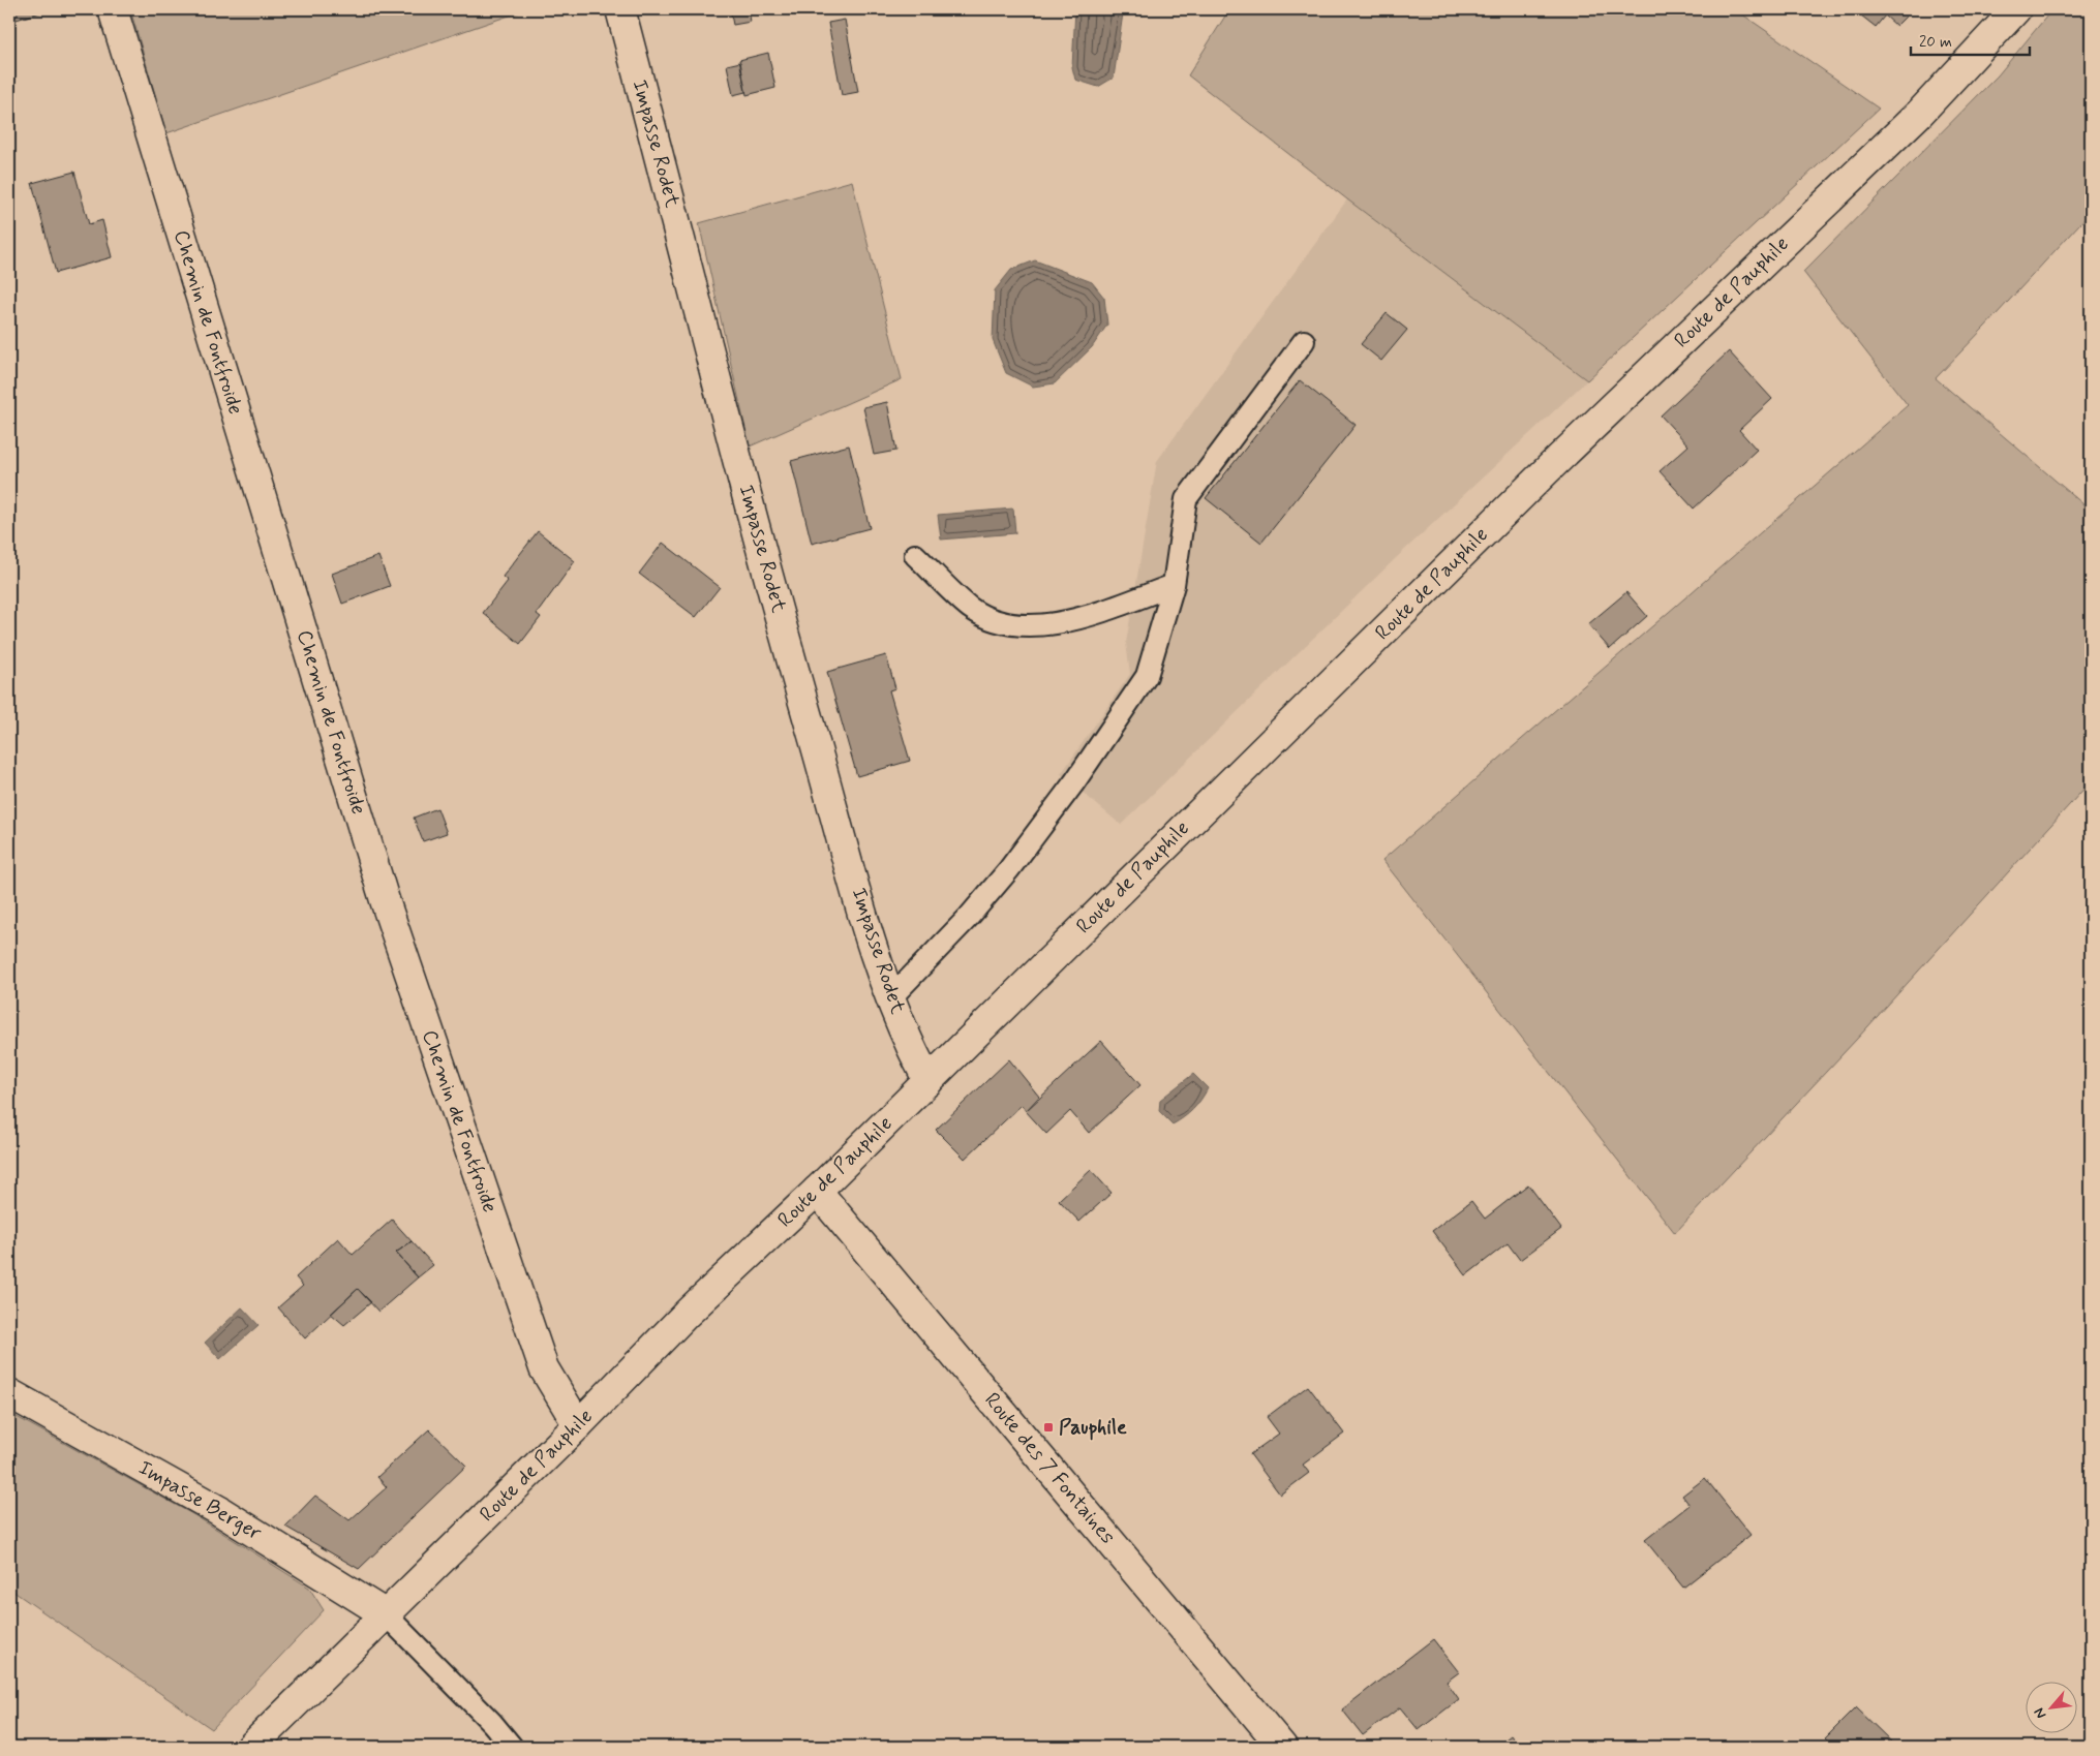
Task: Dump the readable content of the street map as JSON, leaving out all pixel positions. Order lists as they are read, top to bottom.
{
  "streets": {
    "street": [
      "Impasse Rodet",
      "Route de Pauphile",
      "Chemin de Fontfroide",
      "Route des 7 Fontaines",
      "Impasse Berger"
    ]
  },
  "crossings": [
    ["Impasse Rodet", "Route de Pauphile"],
    ["Route de Pauphile", "Chemin de Fontfroide"],
    ["Route de Pauphile", "Route des 7 Fontaines"],
    ["Route de Pauphile", "Impasse Berger"]
  ],
  "places": {
    "transit": ["Pauphile"]
  },
  "scale_bar": "20 m",
  "north": "bottom left"
}
